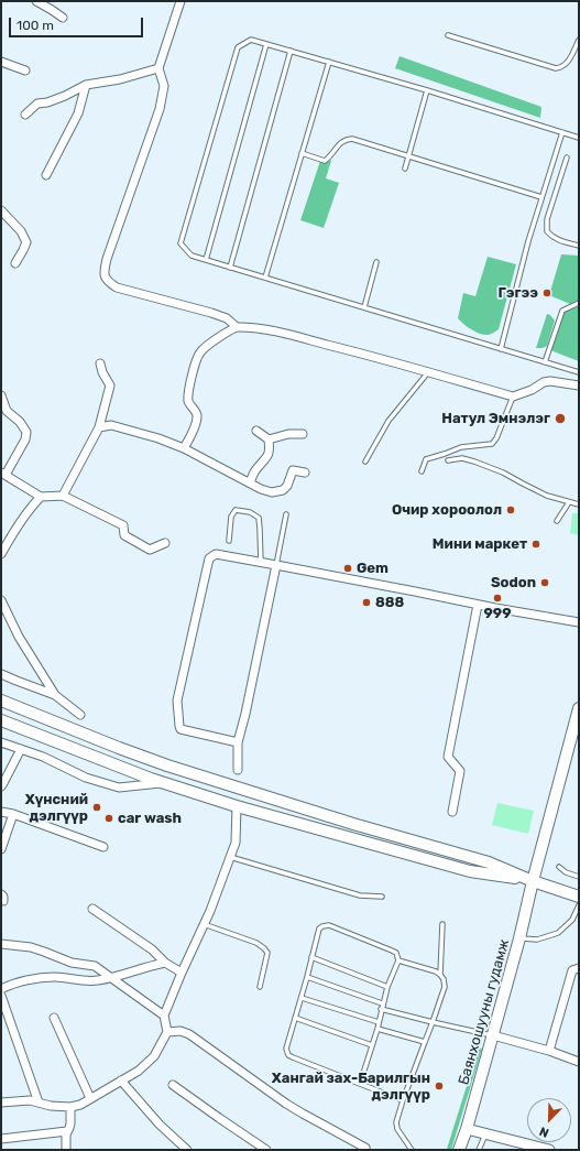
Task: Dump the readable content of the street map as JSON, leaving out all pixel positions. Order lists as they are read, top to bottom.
{
  "streets": {
    "main road": ["Баянхошууны гудамж"]
  },
  "places": [
    "Гэгээ",
    "Натул Эмнэлэг",
    "Очир хороолол",
    "Мини маркет",
    "Gem",
    "Sodon",
    "999",
    "888",
    "Хүнсний дэлгүүр",
    "car wash",
    "Хангай зах-Барилгын дэлгүүр"
  ],
  "scale_bar": "100 m",
  "north": "bottom left"
}
